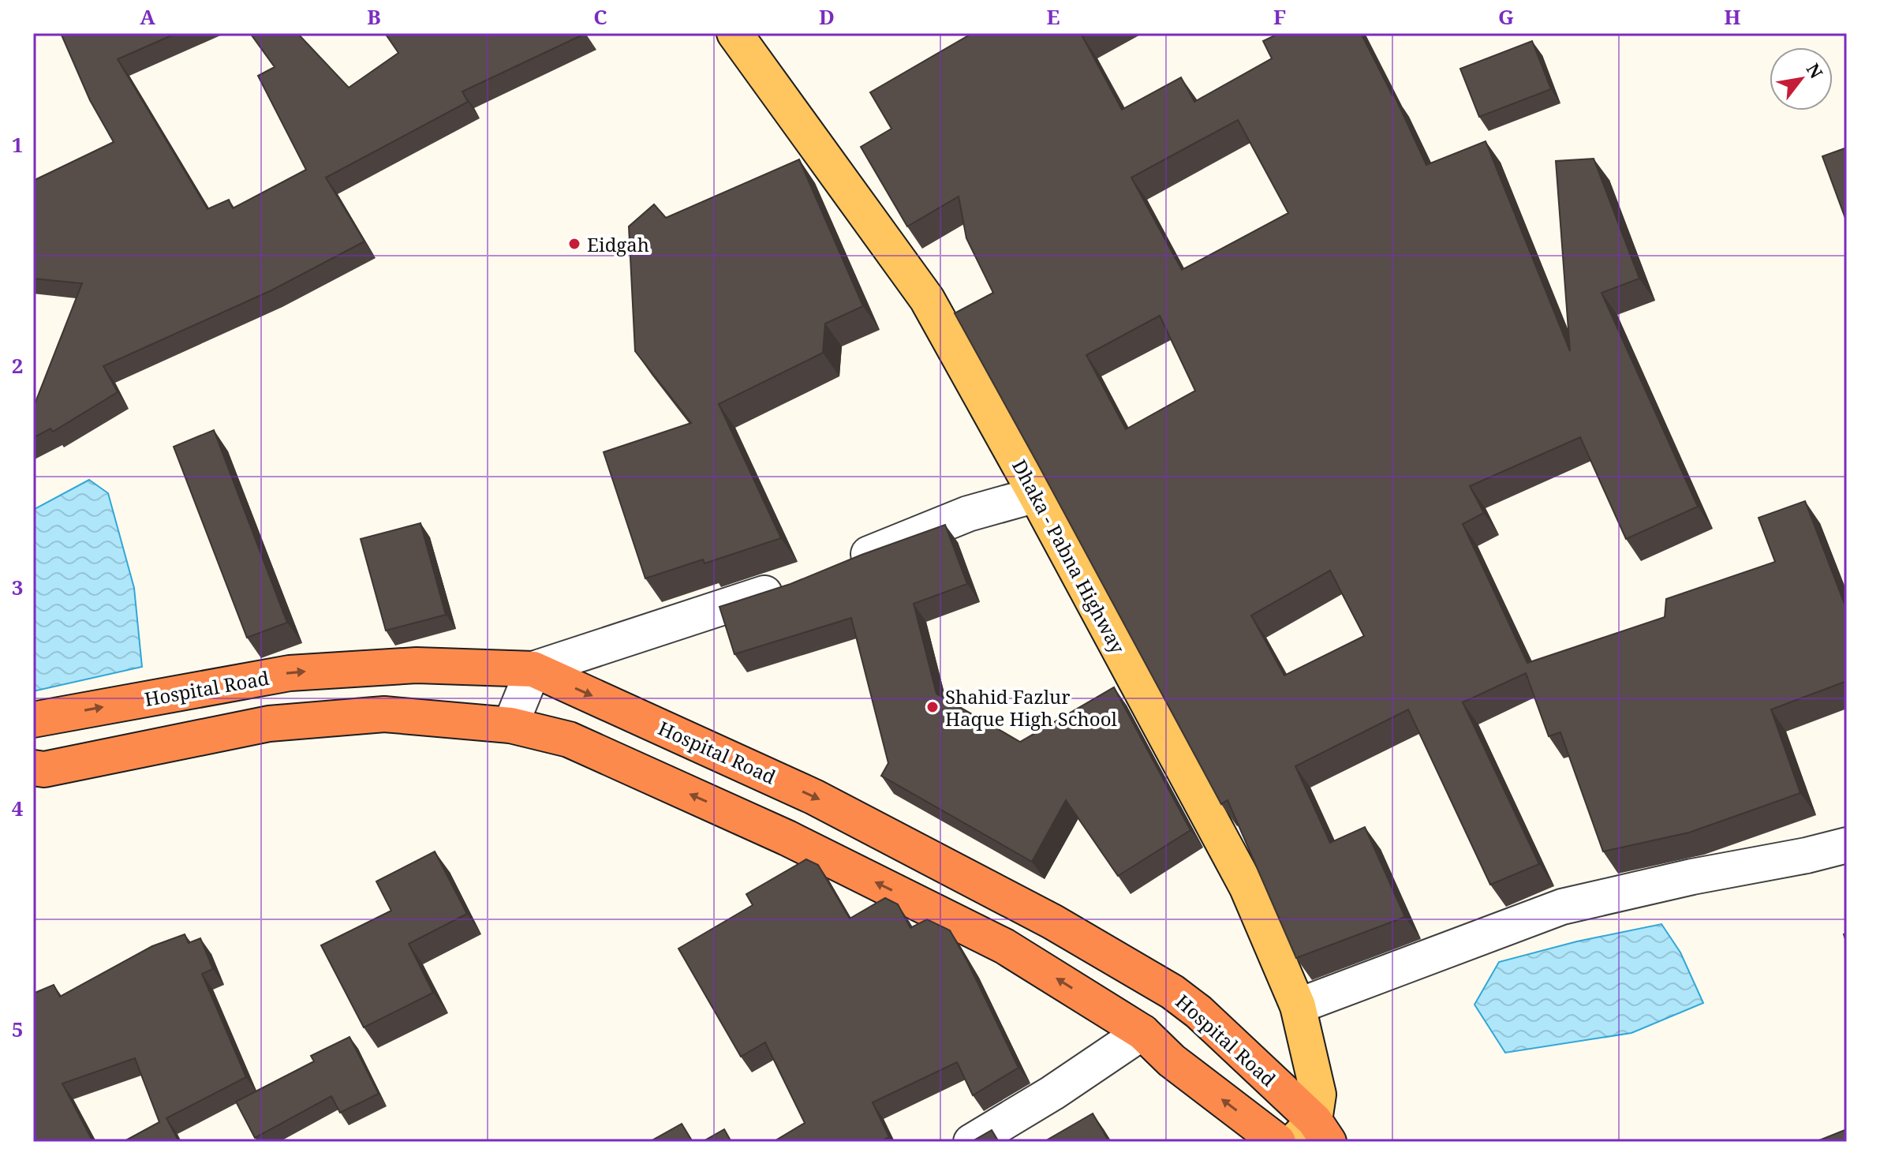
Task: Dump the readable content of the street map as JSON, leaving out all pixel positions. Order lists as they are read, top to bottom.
{
  "streets": {
    "highway": ["Hospital Road"],
    "main road": ["Dhaka - Pabna Highway"]
  },
  "crossings": [
    ["Dhaka - Pabna Highway", "Hospital Road"]
  ],
  "places": ["Eidgah", "Shahid Fazlur Haque High School"],
  "north": "top right",
  "grid": {
    "columns": [
      "A",
      "B",
      "C",
      "D",
      "E",
      "F",
      "G",
      "H"
    ],
    "rows": [
      "1",
      "2",
      "3",
      "4",
      "5"
    ]
  }
}
